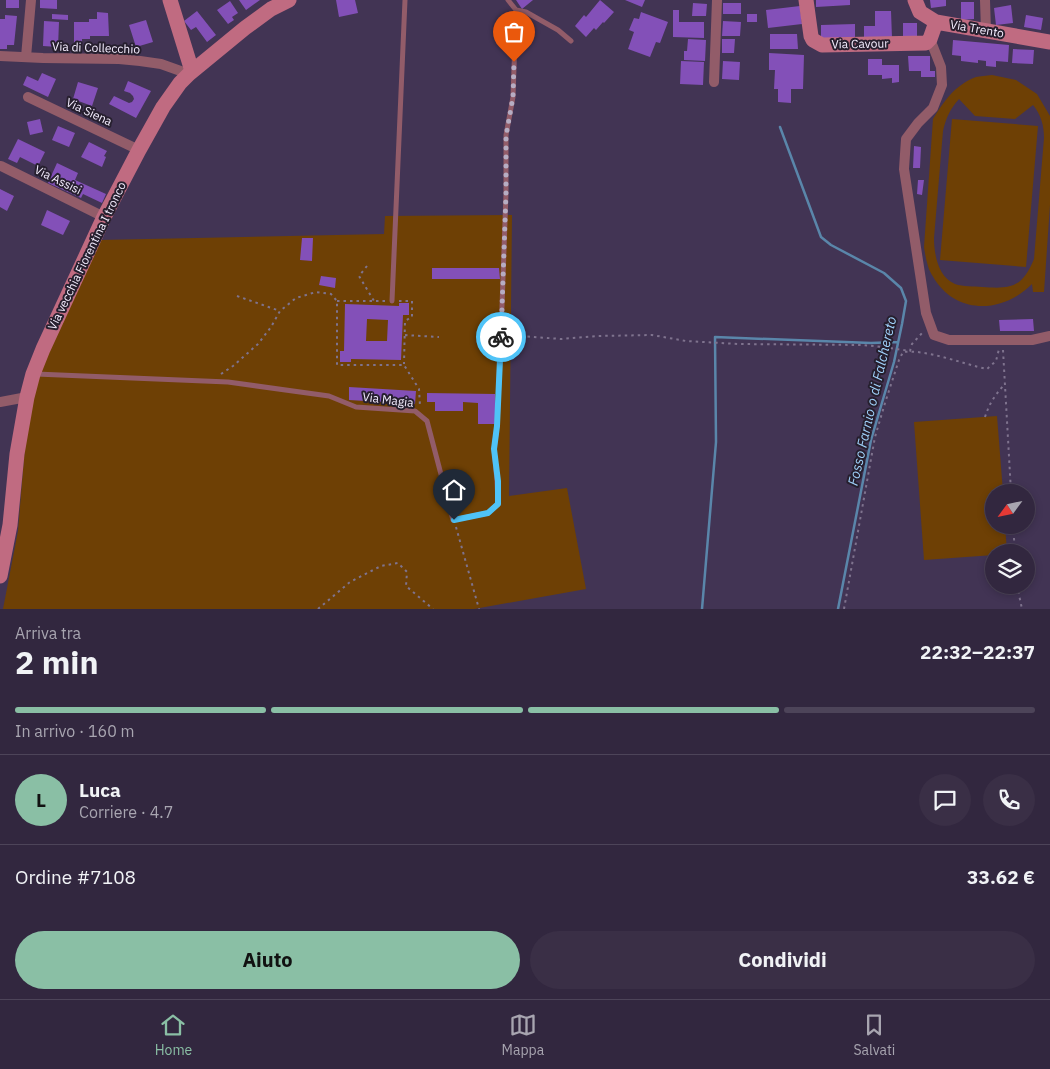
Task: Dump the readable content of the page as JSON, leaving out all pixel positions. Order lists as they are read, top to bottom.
{
  "streets": {
    "street": [
      "Via Trento",
      "Via Cavour",
      "Via di Collecchio",
      "Via Siena",
      "Via Assisi",
      "Via vecchia Fiorentina I tronco"
    ],
    "lane": ["Via Magia"]
  },
  "crossings": [
    ["Via di Collecchio", "Via vecchia Fiorentina I tronco"],
    ["Via Siena", "Via vecchia Fiorentina I tronco"],
    ["Via Assisi", "Via vecchia Fiorentina I tronco"],
    ["Via vecchia Fiorentina I tronco", "Via Magia"]
  ],
  "water": ["Fosso Farnio o di Falchereto"],
  "north": "bottom left",
  "page": {
    "heading": ["2 min", "Arriva tra", "22:32–22:37"],
    "panel": [
      "Luca",
      "Corriere · 4.7",
      "Ordine #7108",
      "33.62 €"
    ],
    "bar": "In arrivo · 160 m",
    "round": "L",
    "buttons": ["Aiuto", "Condividi"],
    "tabs": ["Home", "Mappa", "Salvati"]
  }
}
